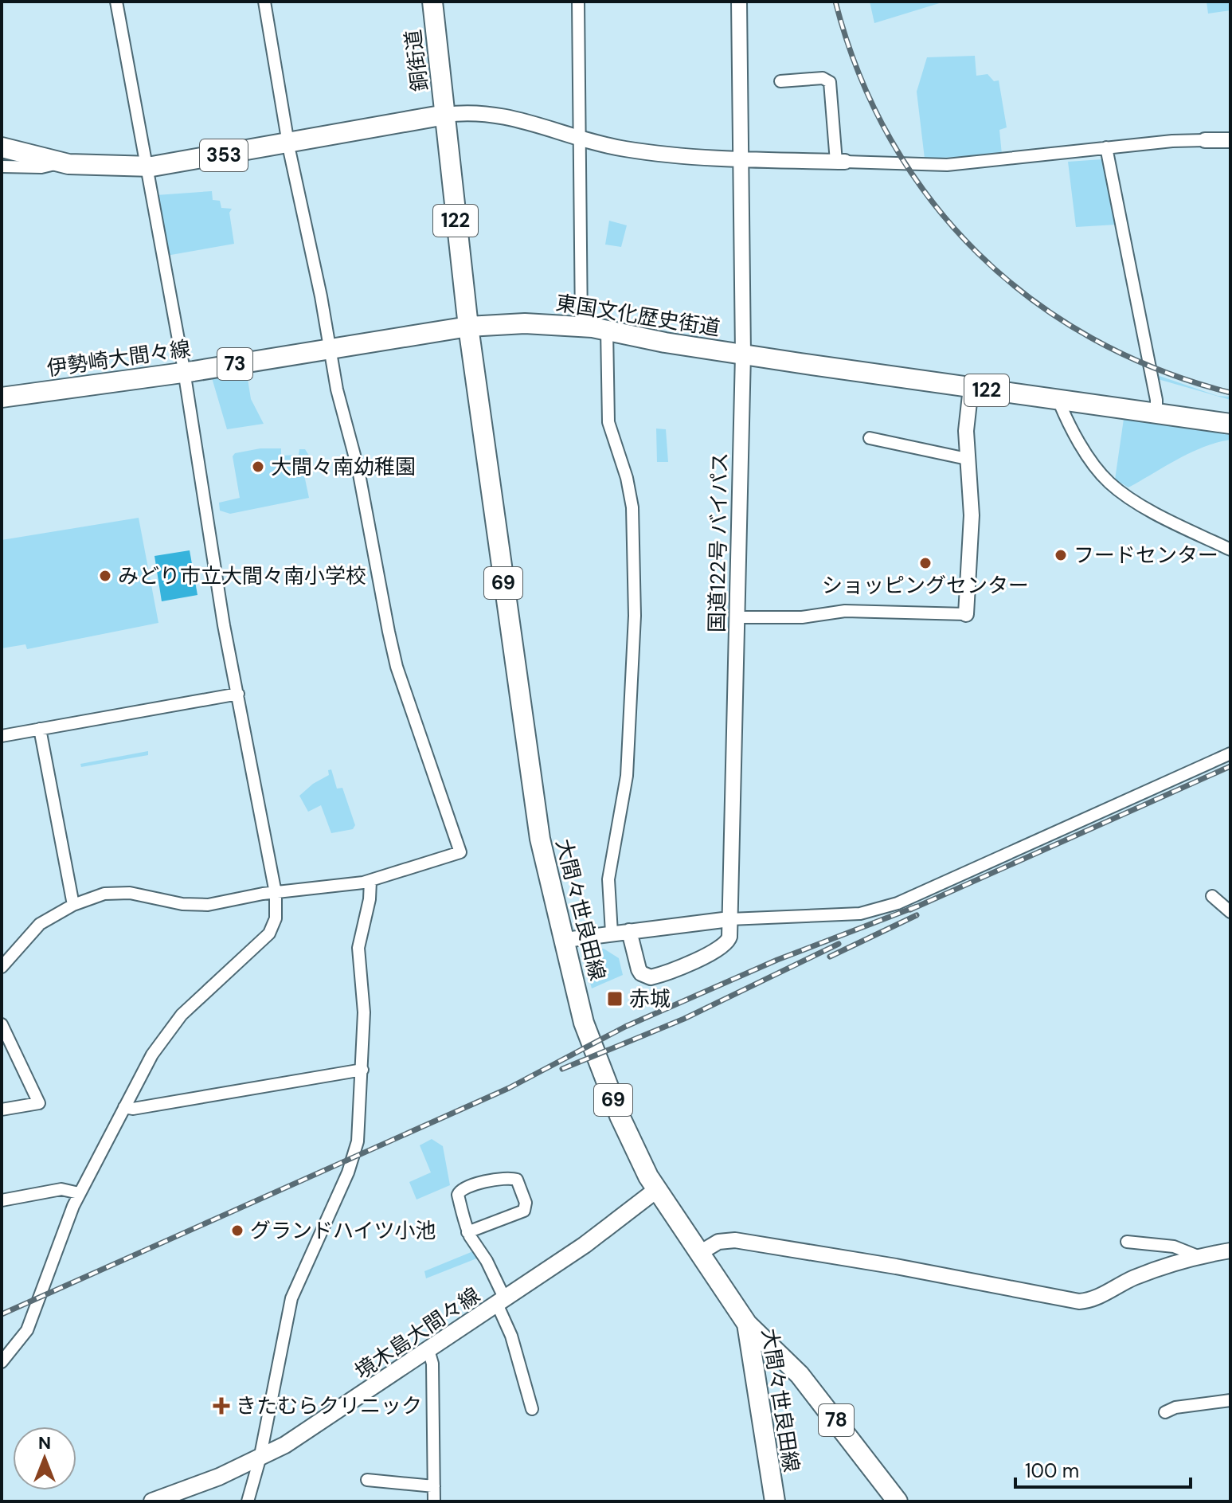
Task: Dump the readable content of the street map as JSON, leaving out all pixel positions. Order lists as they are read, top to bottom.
{
  "streets": {
    "main road": [
      "銅街道",
      "353",
      "122",
      "東国文化歴史街道",
      "伊勢崎大間々線",
      "73",
      "69",
      "大間々世良田線",
      "境木島大間々線",
      "78"
    ],
    "street": ["国道122号 バイパス"]
  },
  "crossings": [
    ["銅街道", "353"],
    ["銅街道", "122"],
    ["353", "122"],
    ["122", "東国文化歴史街道"],
    ["122", "伊勢崎大間々線"],
    ["122", "大間々世良田線"],
    ["東国文化歴史街道", "伊勢崎大間々線"],
    ["東国文化歴史街道", "国道122号 バイパス"],
    ["東国文化歴史街道", "大間々世良田線"],
    ["伊勢崎大間々線", "大間々世良田線"],
    ["大間々世良田線", "境木島大間々線"],
    ["大間々世良田線", "78"]
  ],
  "places": {
    "other": [
      "大間々南幼稚園",
      "フードセンター",
      "ショッピングセンター",
      "みどり市立大間々南小学校",
      "グランドハイツ小池"
    ],
    "transit": ["赤城"],
    "health": ["きたむらクリニック"]
  },
  "scale_bar": "100 m",
  "north": "top"
}
